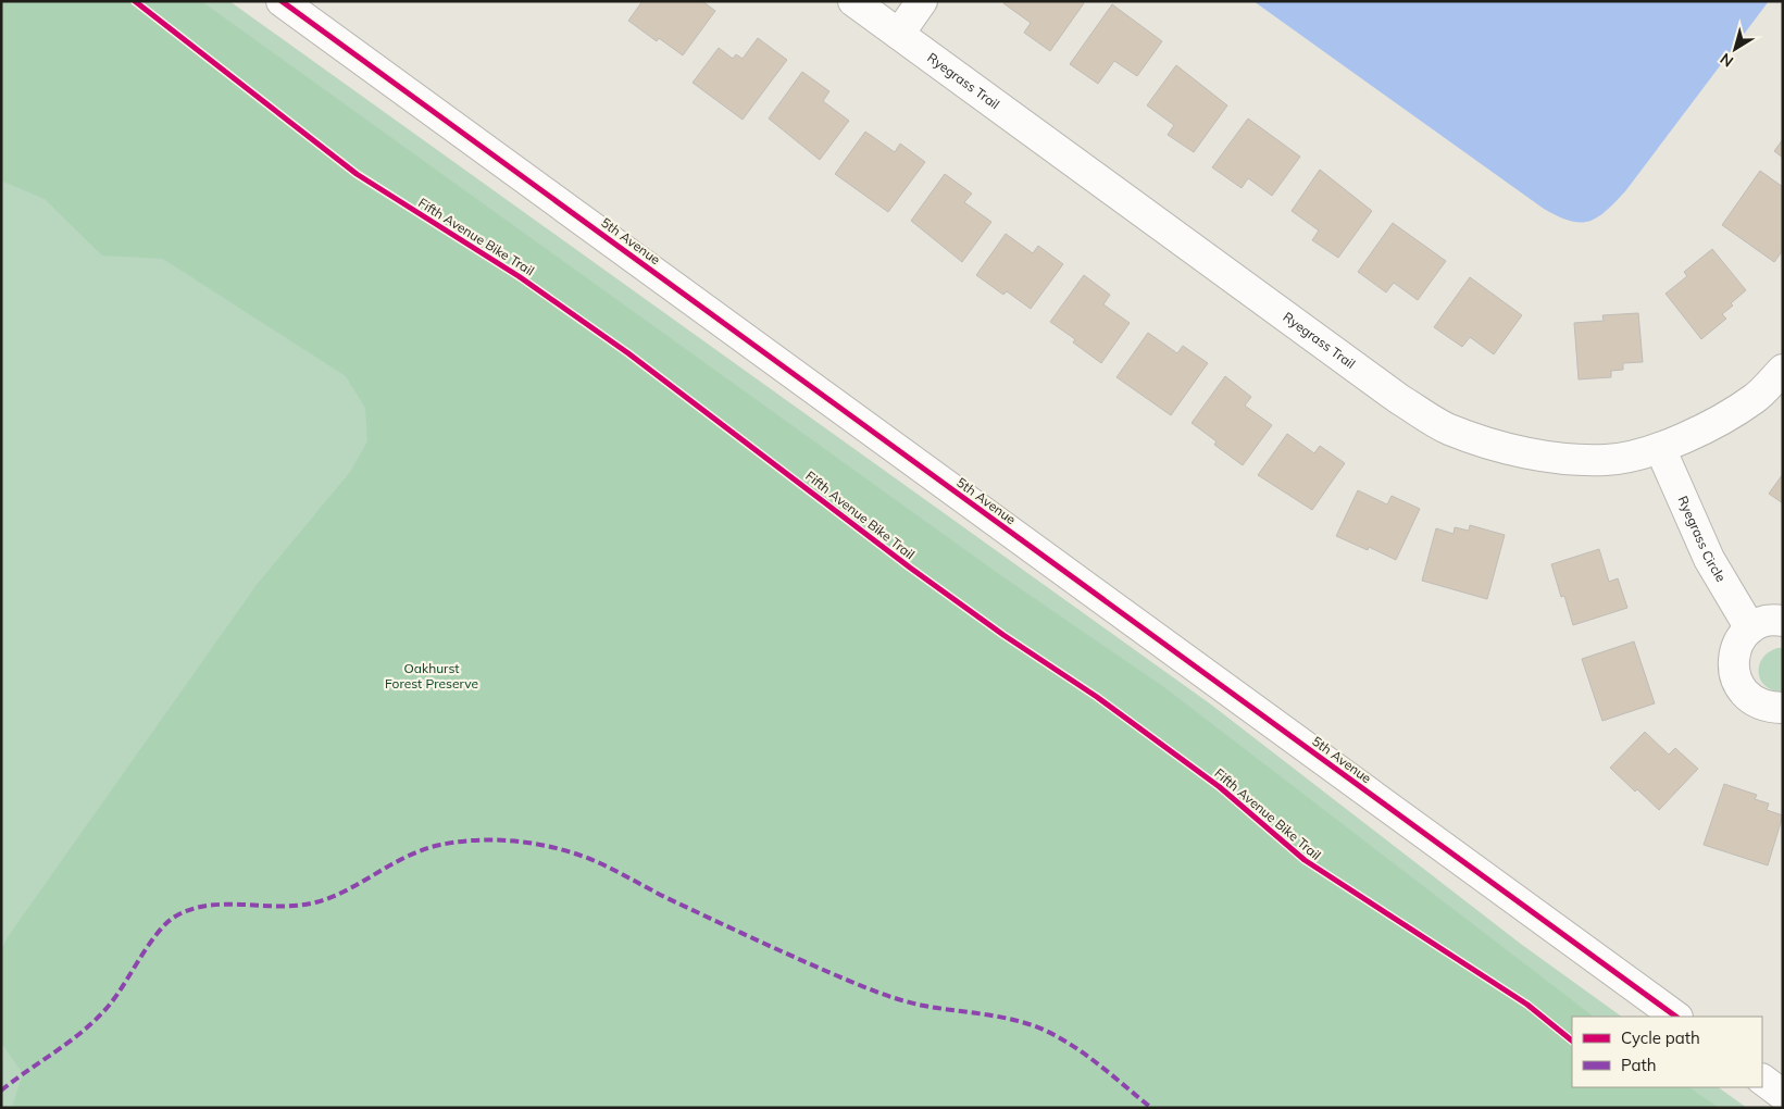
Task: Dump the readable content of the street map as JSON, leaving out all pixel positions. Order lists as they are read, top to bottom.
{
  "streets": {
    "street": ["Ryegrass Trail", "5th Avenue", "Ryegrass Circle"],
    "cycle path": ["Fifth Avenue Bike Trail"]
  },
  "crossings": [
    ["Ryegrass Trail", "Ryegrass Circle"]
  ],
  "parks": ["Oakhurst Forest Preserve"],
  "legend": ["Cycle path", "Path"],
  "north": "bottom left"
}
